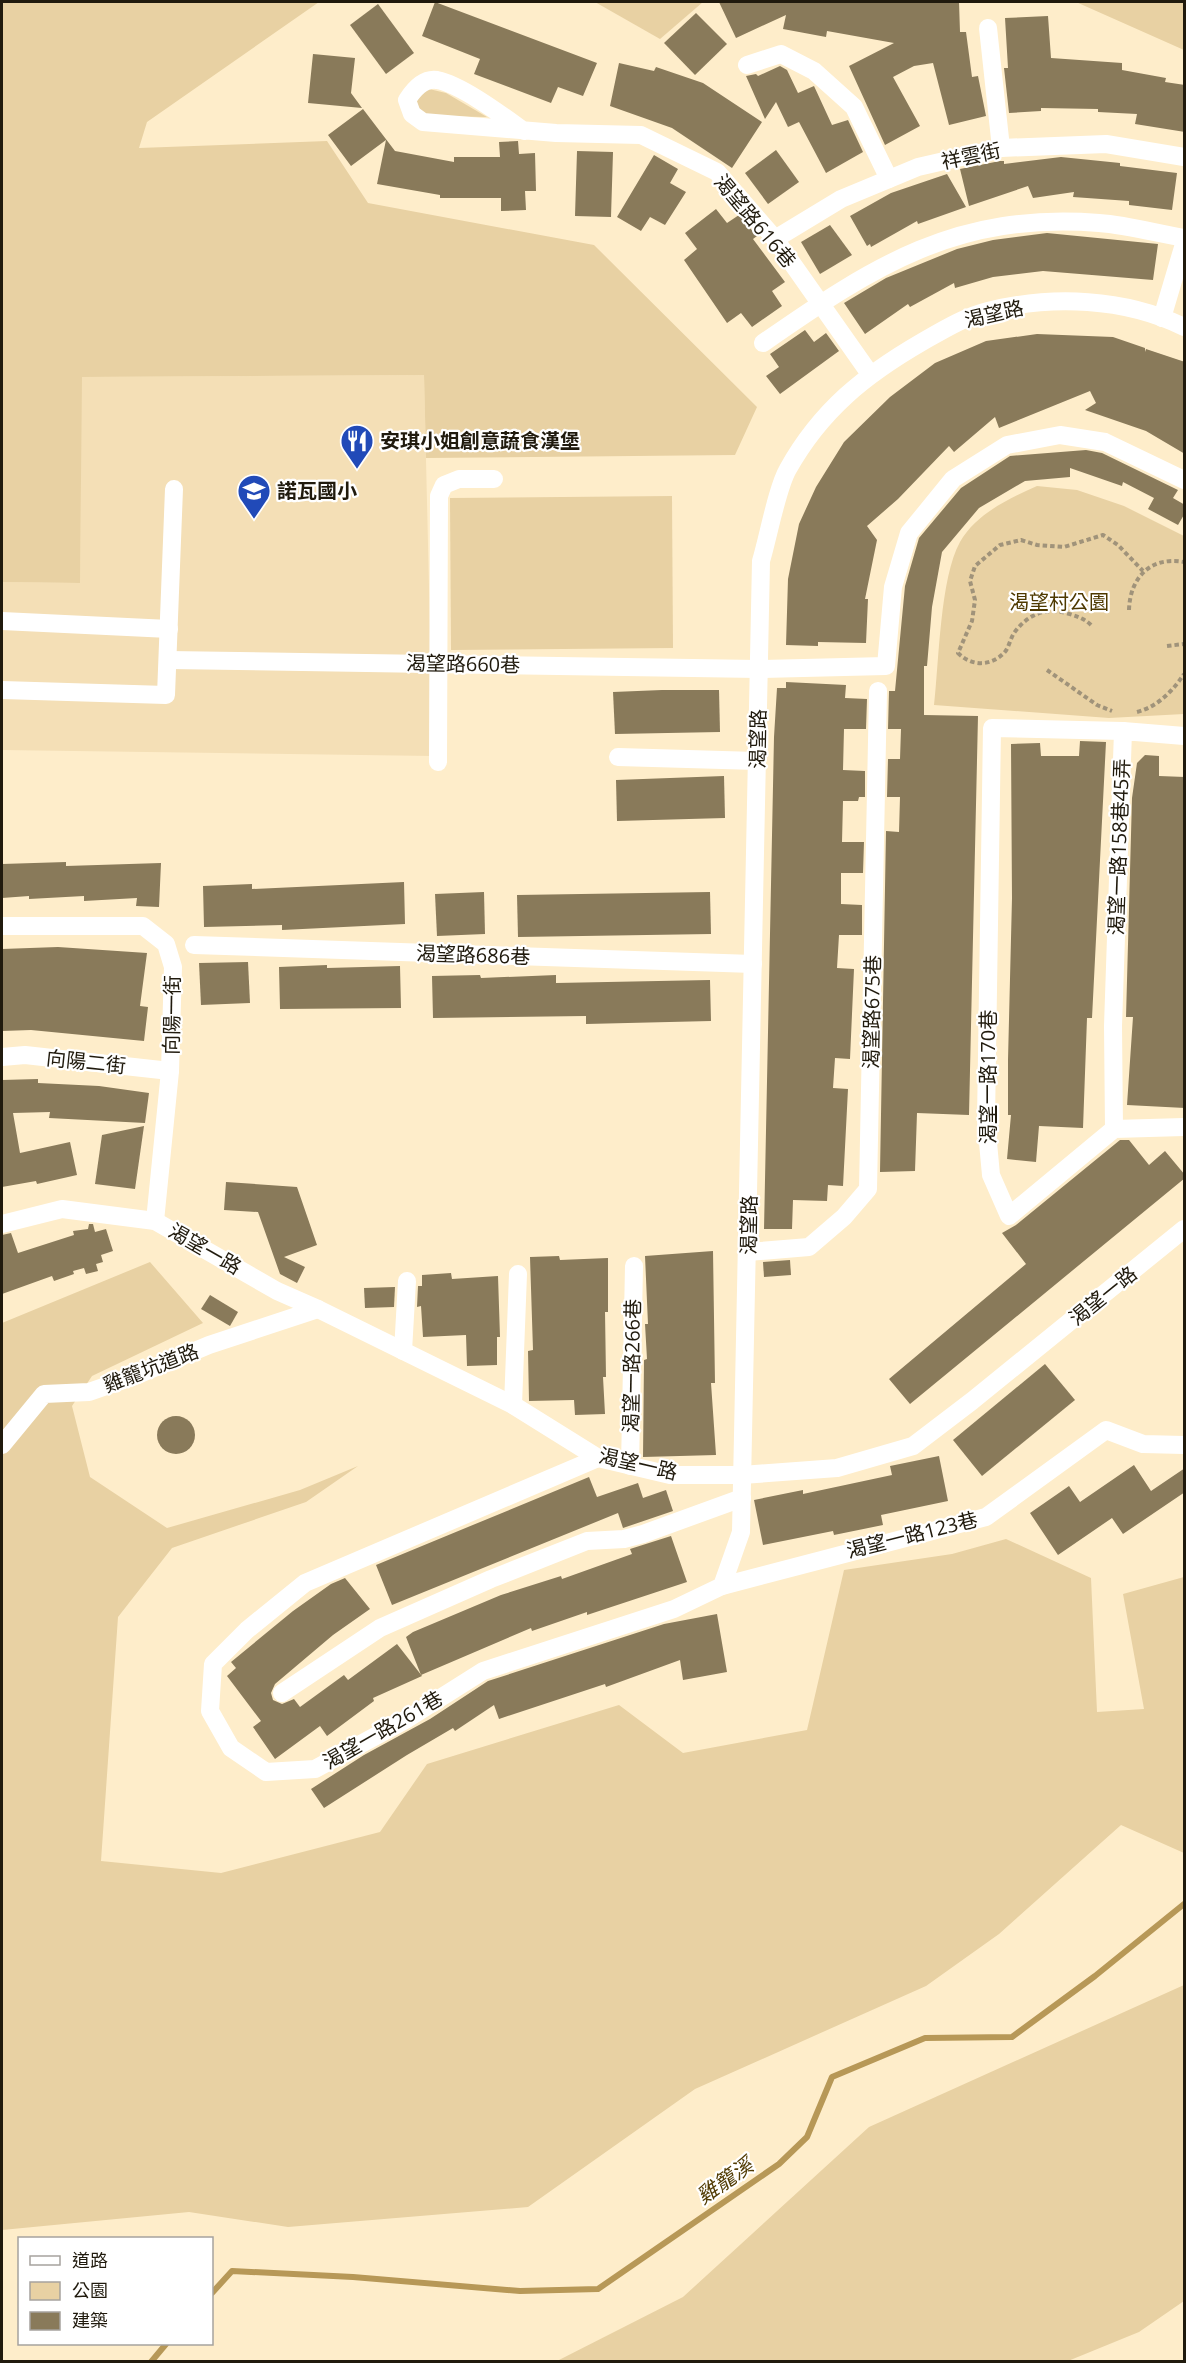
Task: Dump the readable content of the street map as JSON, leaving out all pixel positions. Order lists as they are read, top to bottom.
{
  "streets": {
    "street": [
      "祥雲街",
      "渴望路616巷",
      "渴望路",
      "渴望路660巷",
      "渴望一路158巷45弄",
      "渴望路686巷",
      "渴望路675巷",
      "向陽一街",
      "向陽二街",
      "渴望一路170巷",
      "渴望一路",
      "渴望一路266巷",
      "雞籠坑道路",
      "渴望一路123巷",
      "渴望一路261巷"
    ]
  },
  "crossings": [
    ["祥雲街", "渴望路616巷"],
    ["渴望路616巷", "渴望路"],
    ["渴望路", "渴望路660巷"],
    ["渴望路", "渴望路686巷"],
    ["渴望路", "渴望路675巷"],
    ["渴望路", "渴望一路"],
    ["渴望一路158巷45弄", "渴望一路170巷"],
    ["向陽一街", "向陽二街"],
    ["向陽一街", "渴望一路"],
    ["渴望一路", "渴望一路266巷"],
    ["渴望一路", "雞籠坑道路"],
    ["渴望一路", "渴望一路261巷"],
    ["渴望一路123巷", "渴望一路261巷"]
  ],
  "water": ["雞籠溪"],
  "parks": ["渴望村公園"],
  "places": {
    "restaurant": ["安琪小姐創意蔬食漢堡"],
    "school or university": ["諾瓦國小"]
  },
  "legend": ["道路", "公園", "建築"]
}
